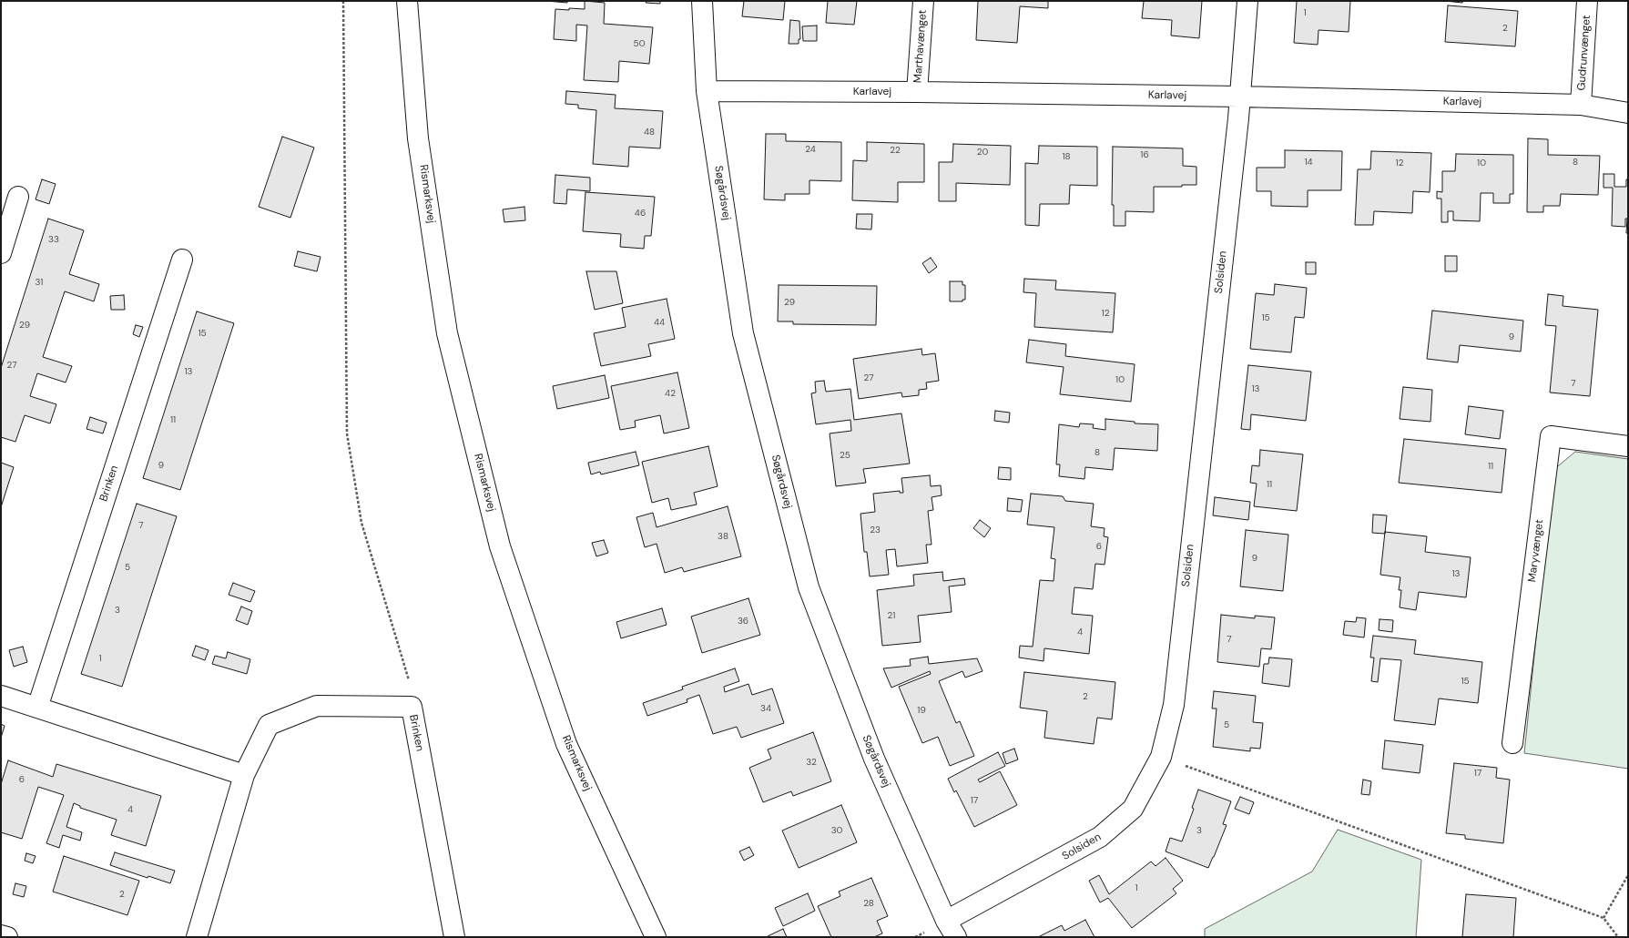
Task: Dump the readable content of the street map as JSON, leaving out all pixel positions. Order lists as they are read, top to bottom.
{
  "streets": {
    "street": [
      "Marthavænget",
      "Gudrunvænget",
      "Karlavej",
      "Søgårdsvej",
      "Rismarksvej",
      "Solsiden",
      "Brinken",
      "Maryvænget"
    ]
  },
  "crossings": [
    ["Marthavænget", "Karlavej"],
    ["Gudrunvænget", "Karlavej"],
    ["Karlavej", "Søgårdsvej"],
    ["Karlavej", "Solsiden"],
    ["Søgårdsvej", "Solsiden"]
  ],
  "house_numbers": [
    "1",
    "2",
    "50",
    "48",
    "24",
    "22",
    "20",
    "16",
    "18",
    "14",
    "8",
    "12",
    "10",
    "46",
    "33",
    "31",
    "29",
    "12",
    "15",
    "44",
    "29",
    "15",
    "9",
    "27",
    "13",
    "27",
    "10",
    "7",
    "13",
    "42",
    "11",
    "8",
    "25",
    "9",
    "11",
    "11",
    "7",
    "23",
    "38",
    "6",
    "9",
    "5",
    "13",
    "3",
    "21",
    "36",
    "4",
    "7",
    "1",
    "15",
    "2",
    "34",
    "19",
    "5",
    "32",
    "17",
    "6",
    "17",
    "4",
    "30",
    "3",
    "1",
    "2",
    "28"
  ]
}
